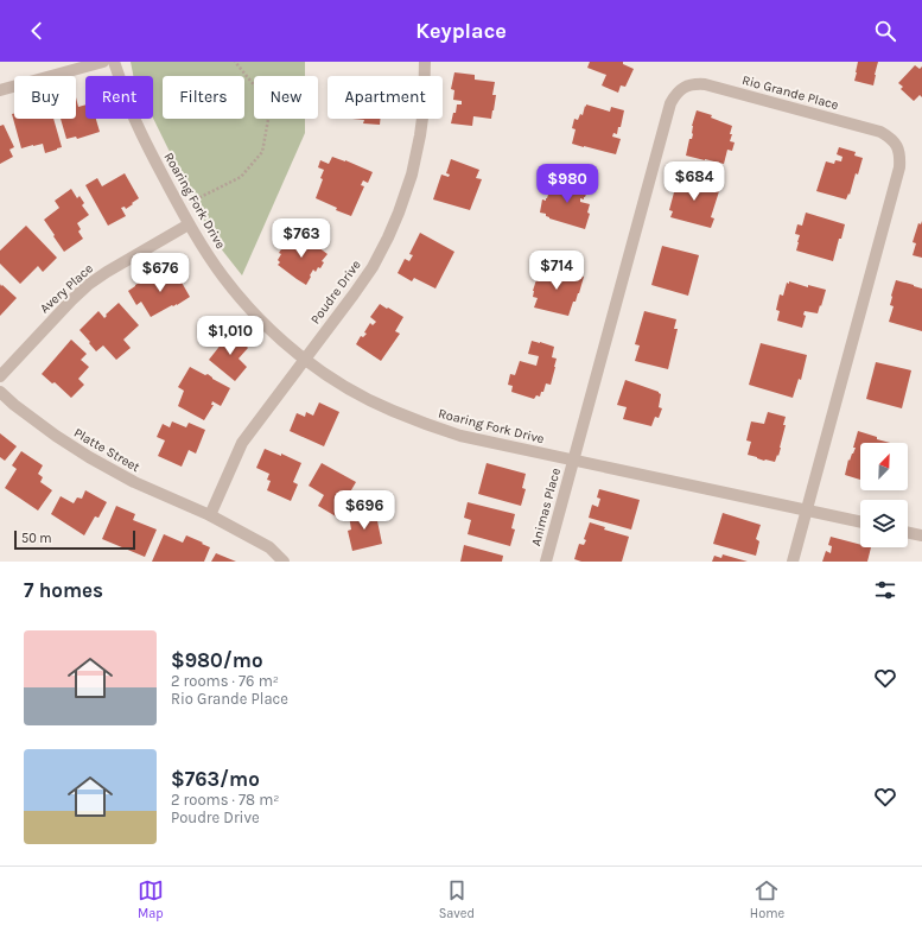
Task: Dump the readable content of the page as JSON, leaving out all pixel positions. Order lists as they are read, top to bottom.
{
  "streets": {
    "street": [
      "Rio Grande Place",
      "Roaring Fork Drive",
      "Avery Place",
      "Poudre Drive",
      "Platte Street",
      "Animas Place"
    ]
  },
  "crossings": [
    ["Rio Grande Place", "Roaring Fork Drive"],
    ["Rio Grande Place", "Animas Place"],
    ["Roaring Fork Drive", "Avery Place"],
    ["Roaring Fork Drive", "Poudre Drive"],
    ["Roaring Fork Drive", "Animas Place"],
    ["Poudre Drive", "Platte Street"]
  ],
  "scale_bar": "50 m",
  "north": "top right",
  "page": {
    "header": "Keyplace",
    "chip": [
      "Buy",
      "Rent",
      "Filters",
      "New",
      "Apartment"
    ],
    "price": [
      "$684",
      "$980",
      "$763",
      "$714",
      "$676",
      "$1,010",
      "$696"
    ],
    "scale": "50 m",
    "heading": "7 homes",
    "list": [
      {
        "name": "$980/mo",
        "note": "2 rooms · 76 m² · Rio Grande Place"
      },
      {
        "name": "$763/mo",
        "note": "2 rooms · 78 m² · Poudre Drive"
      }
    ],
    "tabs": ["Map", "Saved", "Home"]
  }
}
